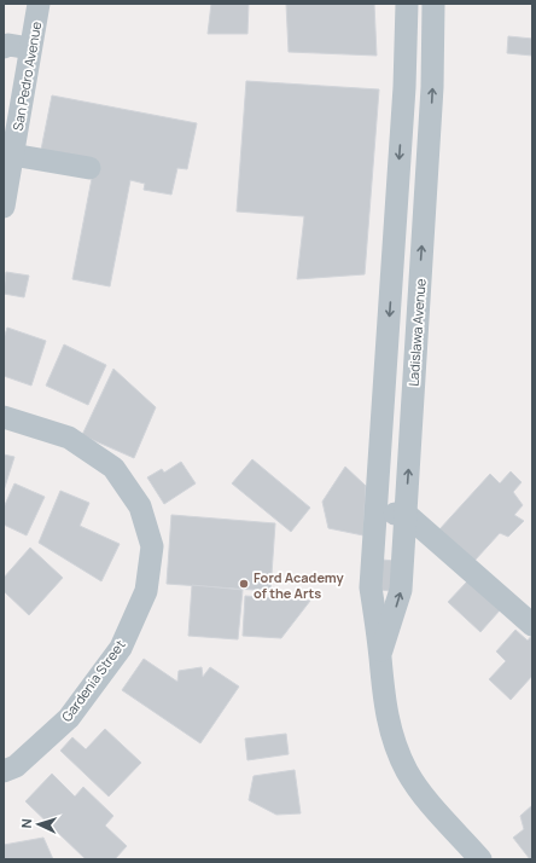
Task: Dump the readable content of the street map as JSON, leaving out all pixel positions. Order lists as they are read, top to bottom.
{
  "streets": {
    "street": ["San Pedro Avenue", "Ladislawa Avenue", "Gardenia Street"]
  },
  "places": ["Ford Academy of the Arts"],
  "north": "left"
}
